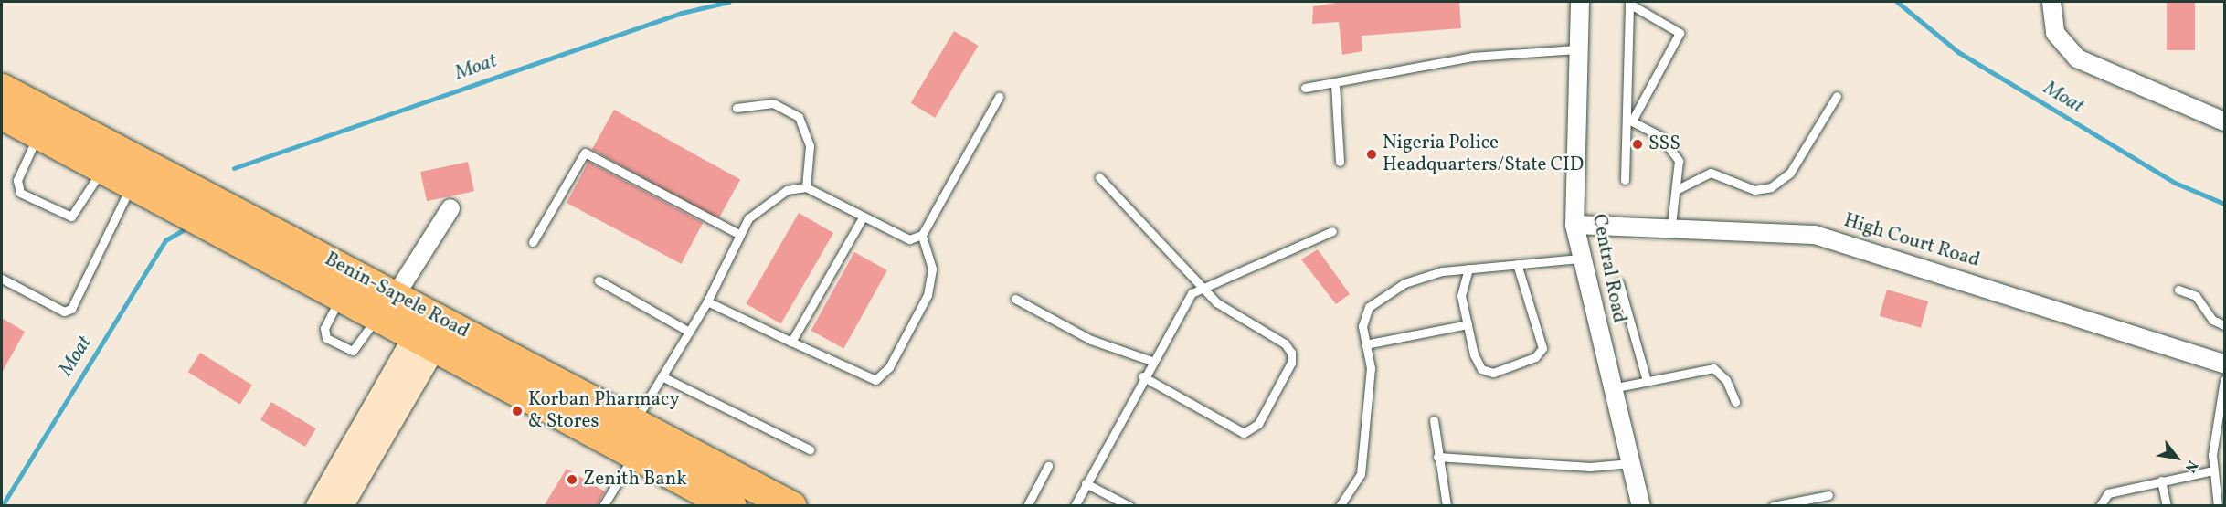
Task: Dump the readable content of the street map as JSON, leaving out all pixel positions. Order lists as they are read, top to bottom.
{
  "streets": {
    "highway": ["Benin-Sapele Road"],
    "street": ["High Court Road", "Central Road"]
  },
  "crossings": [
    ["High Court Road", "Central Road"]
  ],
  "water": ["Moat"],
  "places": [
    "SSS",
    "Nigeria Police Headquarters/State CID",
    "Korban Pharmacy & Stores",
    "Zenith Bank"
  ],
  "north": "bottom right"
}
